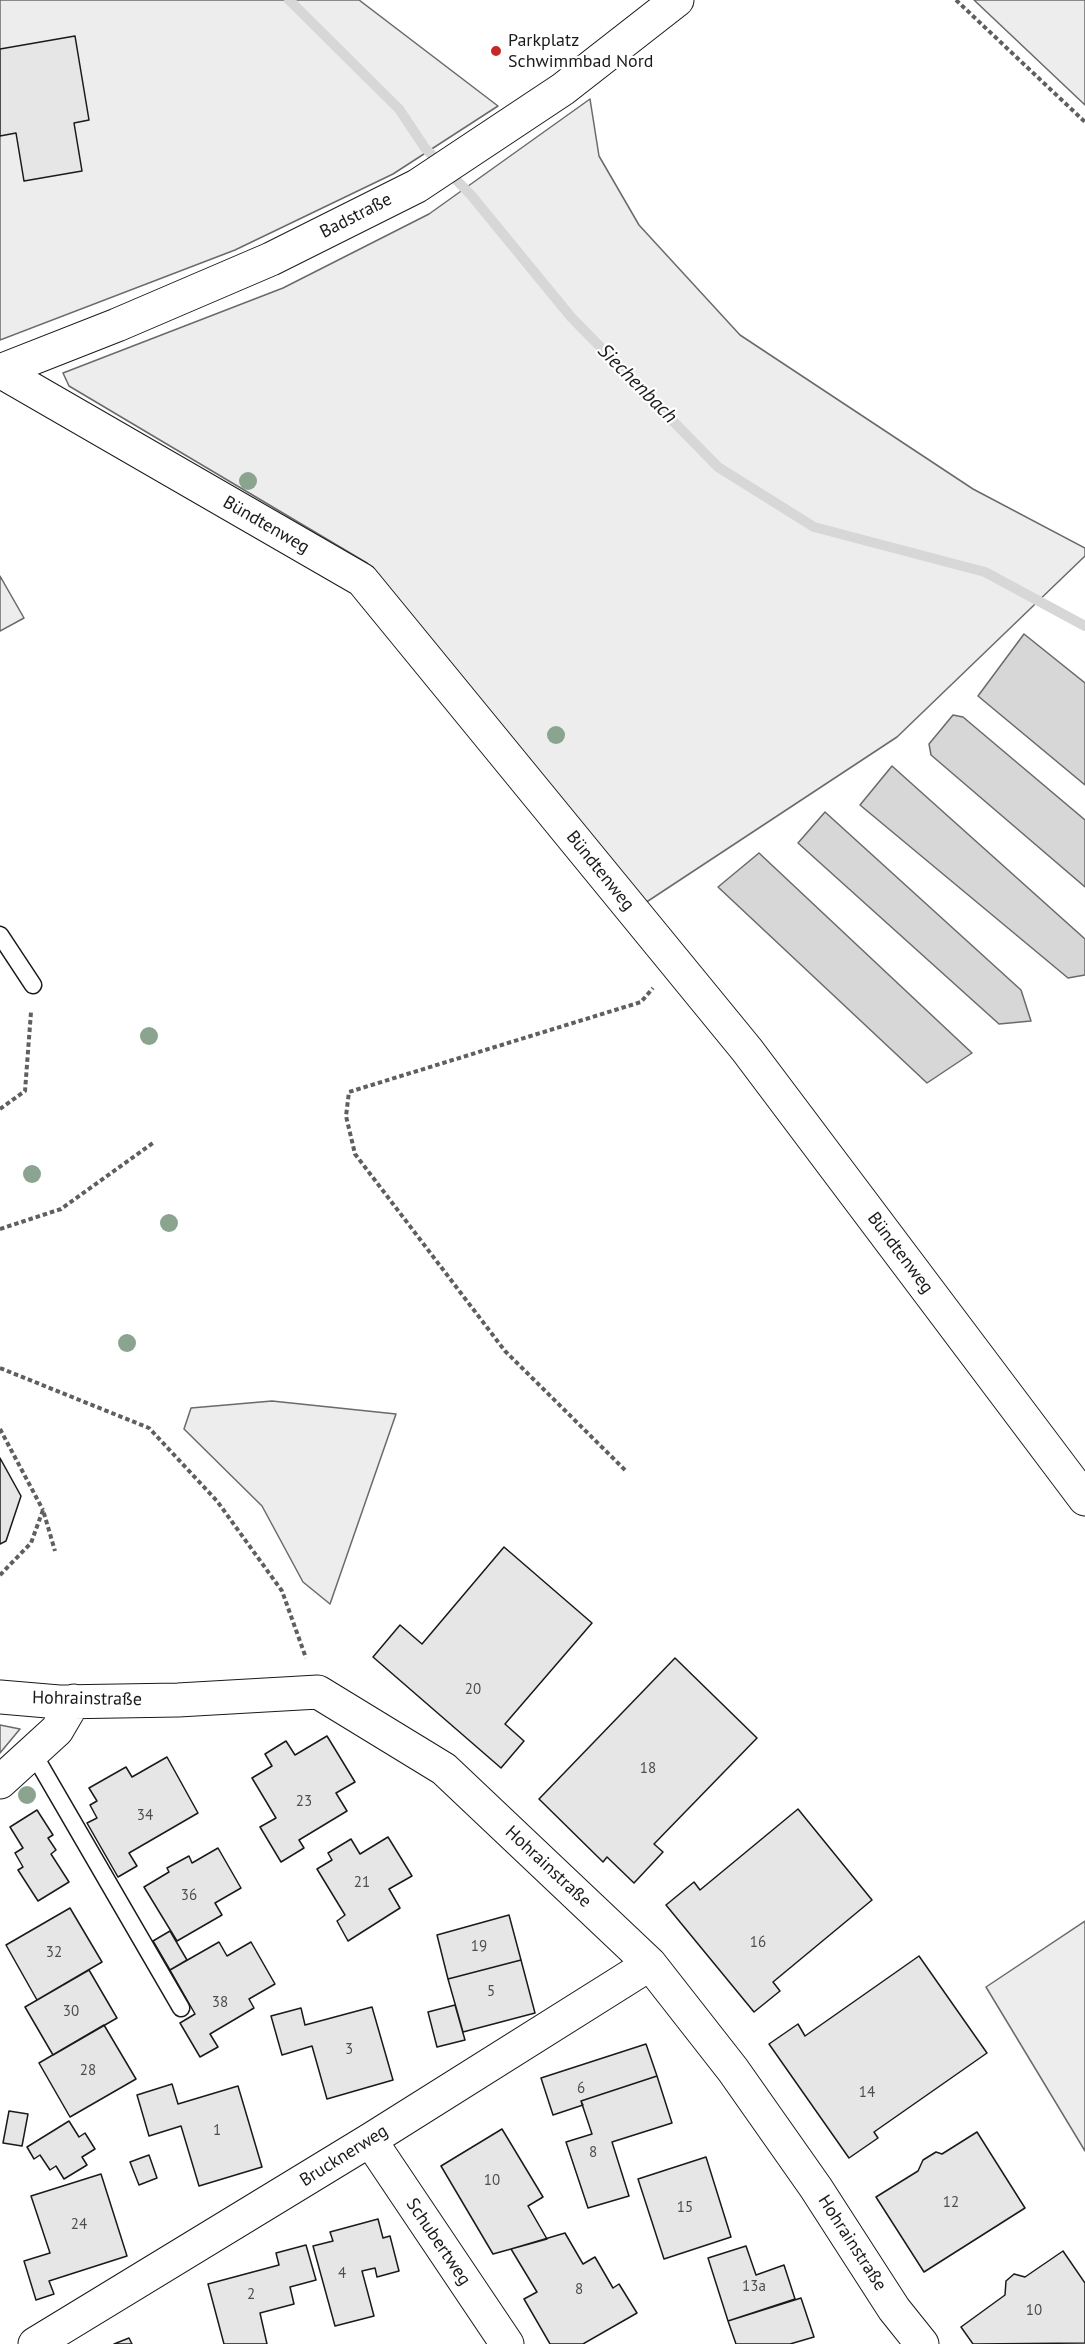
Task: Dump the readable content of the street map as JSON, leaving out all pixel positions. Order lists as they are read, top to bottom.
{
  "streets": {
    "street": [
      "Badstraße",
      "Bündtenweg",
      "Hohrainstraße",
      "Brucknerweg",
      "Schubertweg"
    ]
  },
  "crossings": [
    ["Badstraße", "Bündtenweg"],
    ["Hohrainstraße", "Brucknerweg"],
    ["Brucknerweg", "Schubertweg"]
  ],
  "water": ["Siechenbach"],
  "places": ["Parkplatz Schwimmbad Nord"],
  "house_numbers": [
    "20",
    "18",
    "23",
    "34",
    "21",
    "36",
    "16",
    "19",
    "32",
    "5",
    "38",
    "30",
    "3",
    "28",
    "6",
    "14",
    "1",
    "8",
    "10",
    "12",
    "15",
    "24",
    "4",
    "13a",
    "8",
    "2",
    "10"
  ]
}
